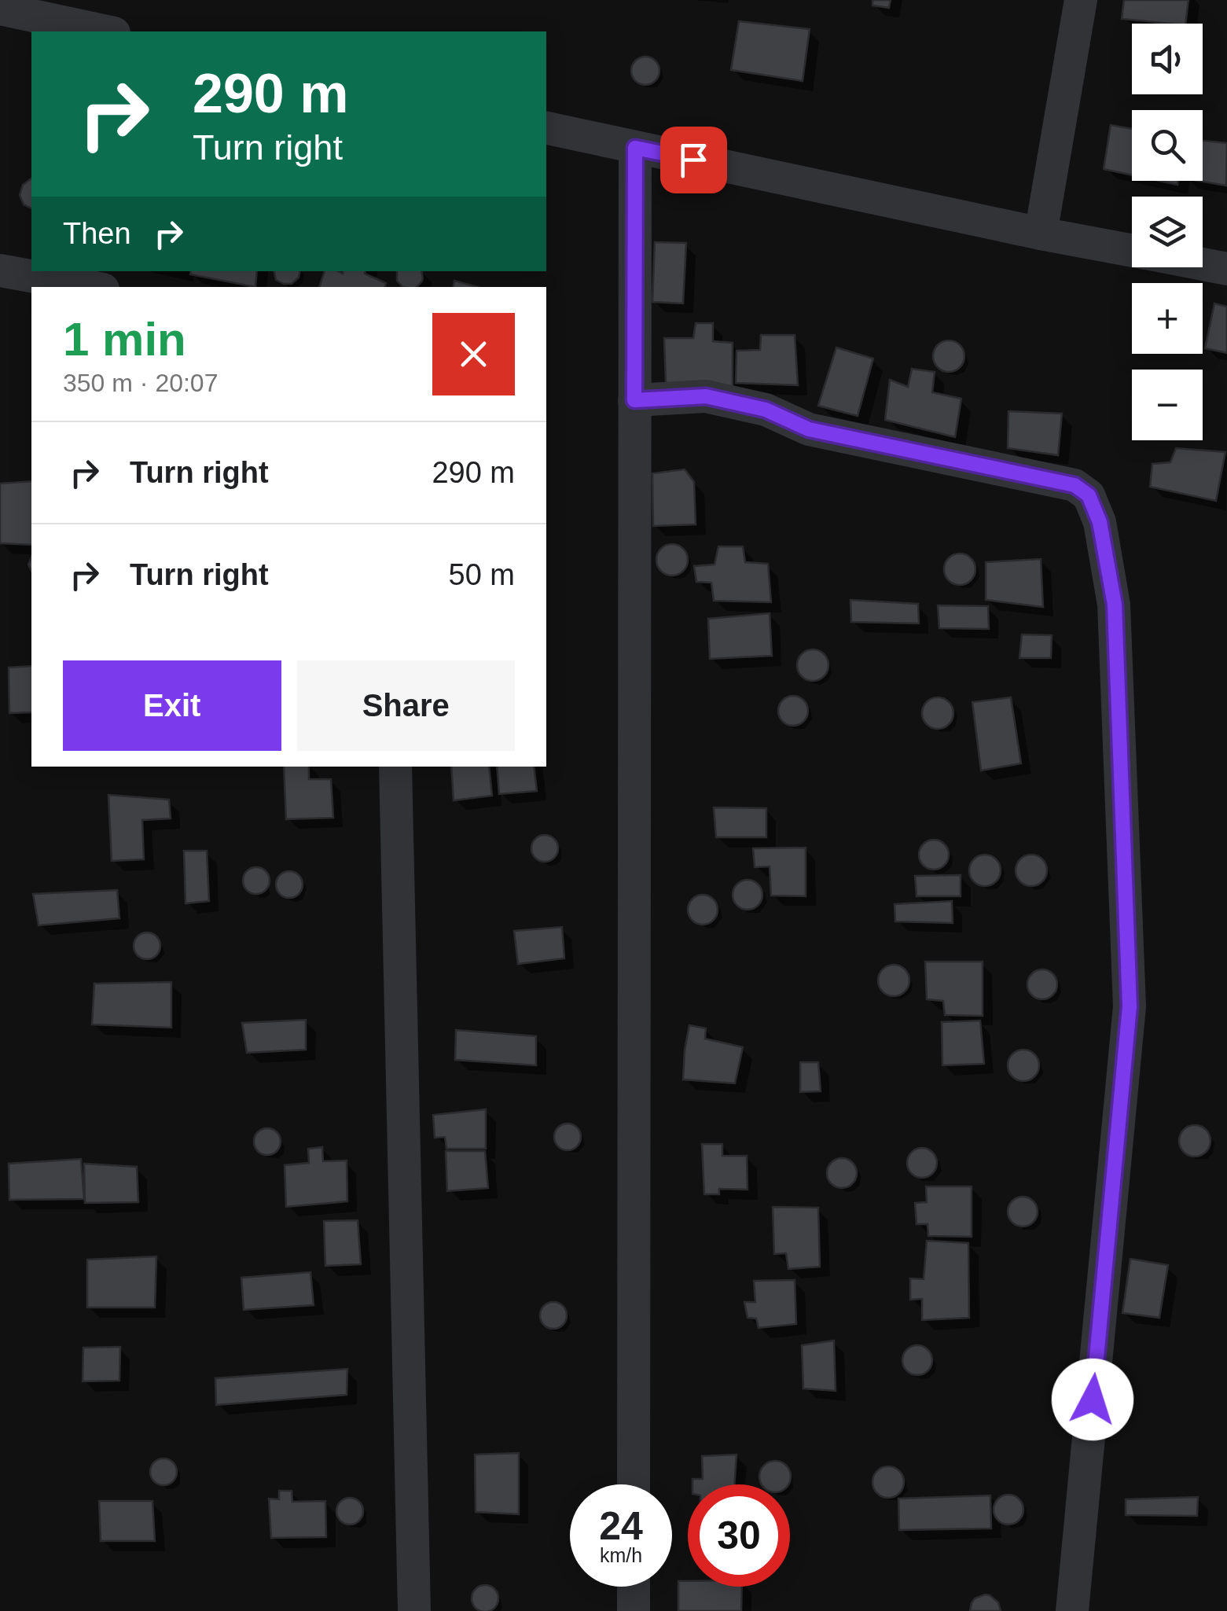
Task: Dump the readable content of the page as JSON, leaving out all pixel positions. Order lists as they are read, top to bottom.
{
  "page": {
    "map_buttons": ["+", "−"],
    "turn": ["290 m", "Turn right"],
    "then": "Then",
    "heading": ["1 min", "350 m · 20:07"],
    "list": [
      {
        "name": "Turn right",
        "value": "290 m"
      },
      {
        "name": "Turn right",
        "value": "50 m"
      }
    ],
    "buttons": ["Exit", "Share"],
    "speed": "24 km/h",
    "limit": "30"
  }
}
